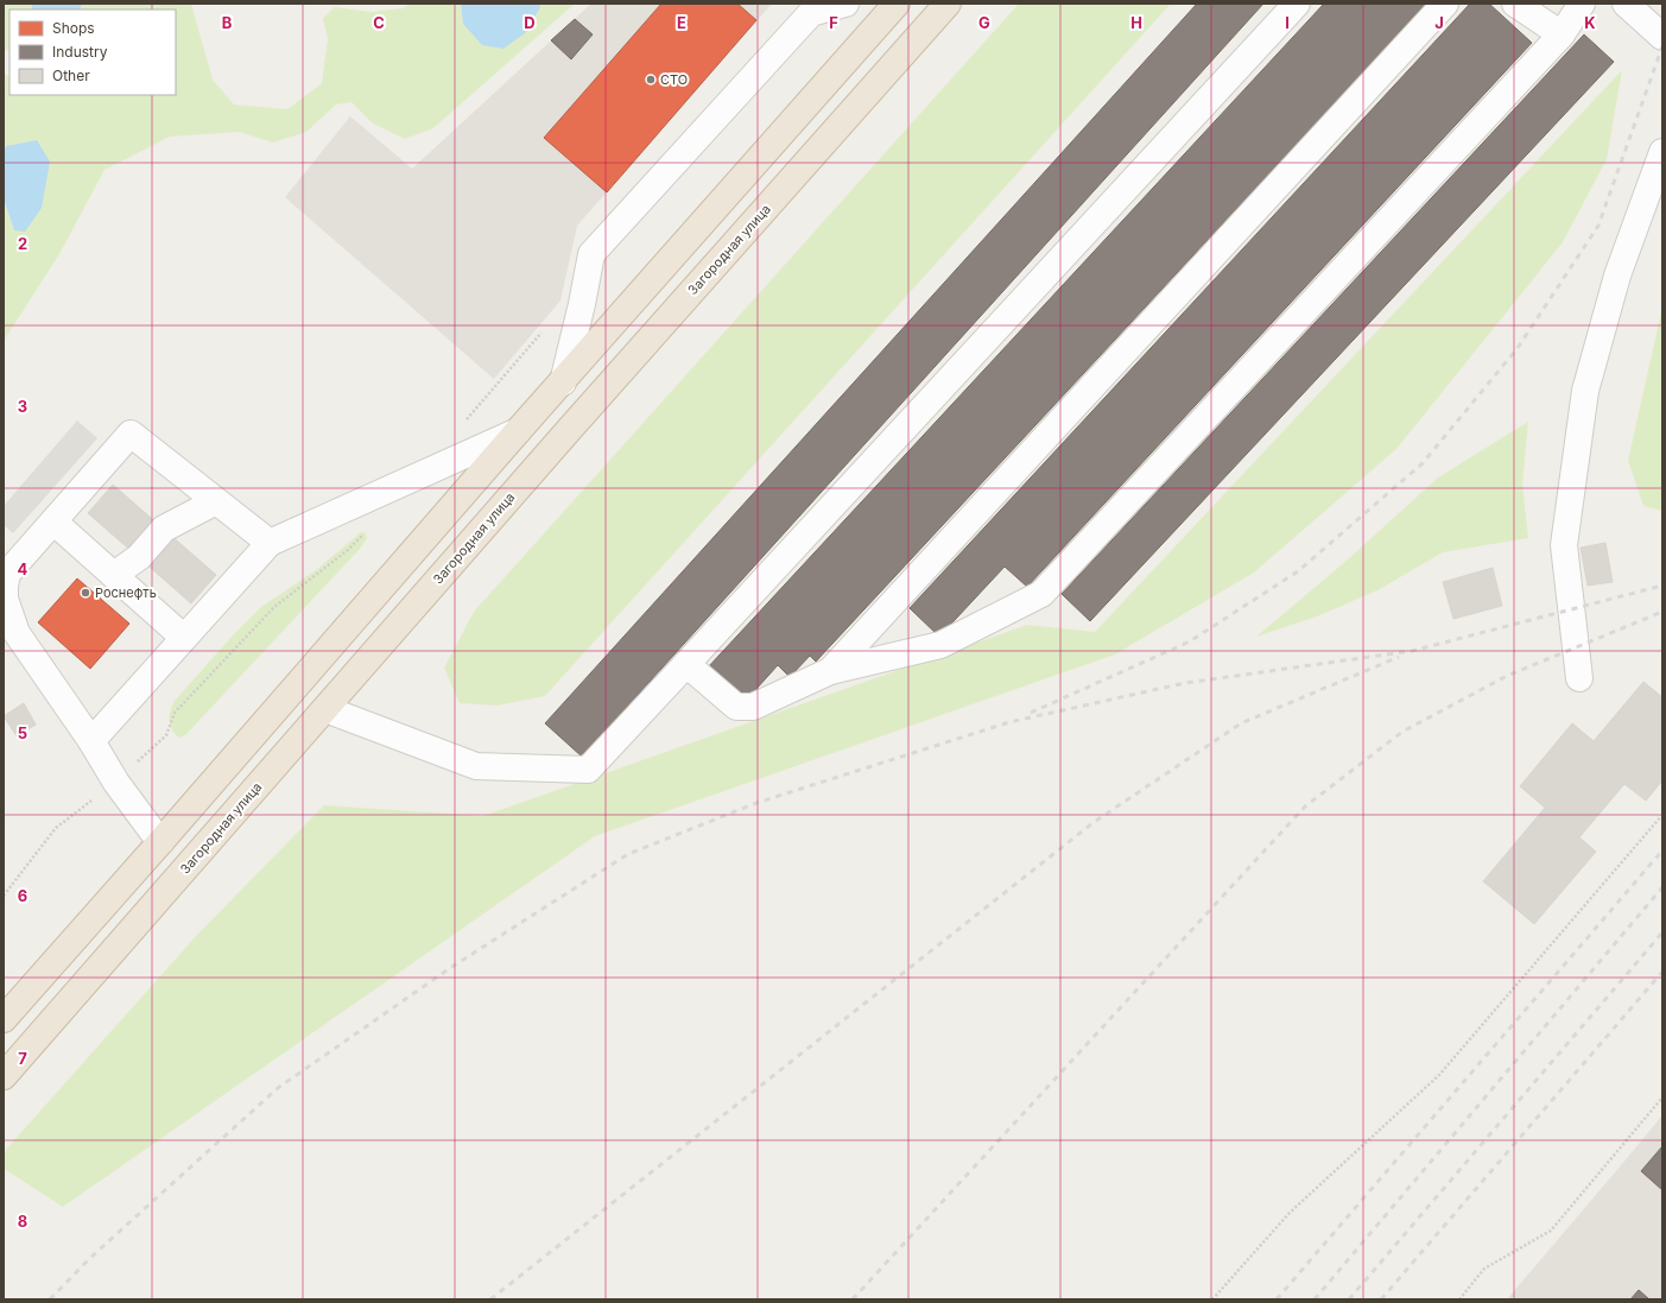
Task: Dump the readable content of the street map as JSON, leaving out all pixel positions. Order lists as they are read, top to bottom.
{
  "streets": {
    "highway": ["Загородная улица"]
  },
  "places": ["СТО", "Роснефть"],
  "legend": ["Shops", "Industry", "Other"],
  "grid": {
    "columns": [
      "B",
      "C",
      "D",
      "E",
      "F",
      "G",
      "H",
      "I",
      "J",
      "K"
    ],
    "rows": [
      "2",
      "3",
      "4",
      "5",
      "6",
      "7",
      "8"
    ]
  }
}
